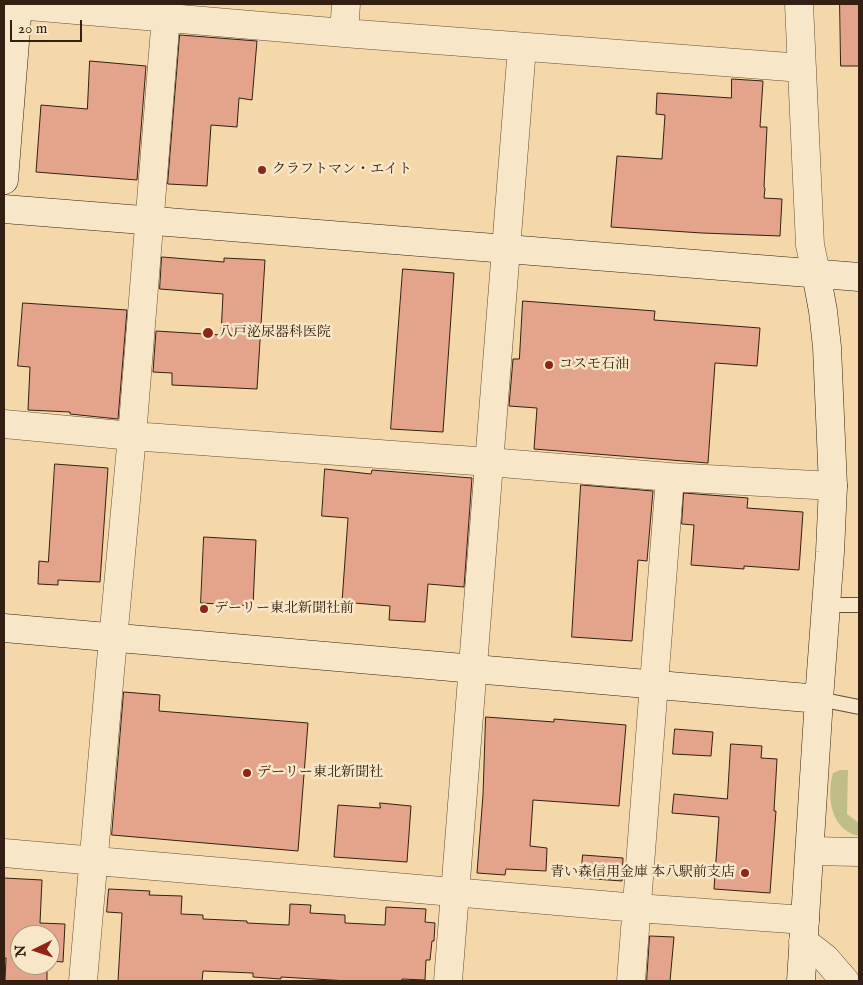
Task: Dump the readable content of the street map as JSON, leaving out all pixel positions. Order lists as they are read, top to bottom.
{
  "places": [
    "クラフトマン・エイト",
    "八戸泌尿器科医院",
    "コスモ石油",
    "デーリー東北新聞社前",
    "デーリー東北新聞社",
    "青い森信用金庫 本八駅前支店"
  ],
  "scale_bar": "20 m",
  "north": "left"
}
